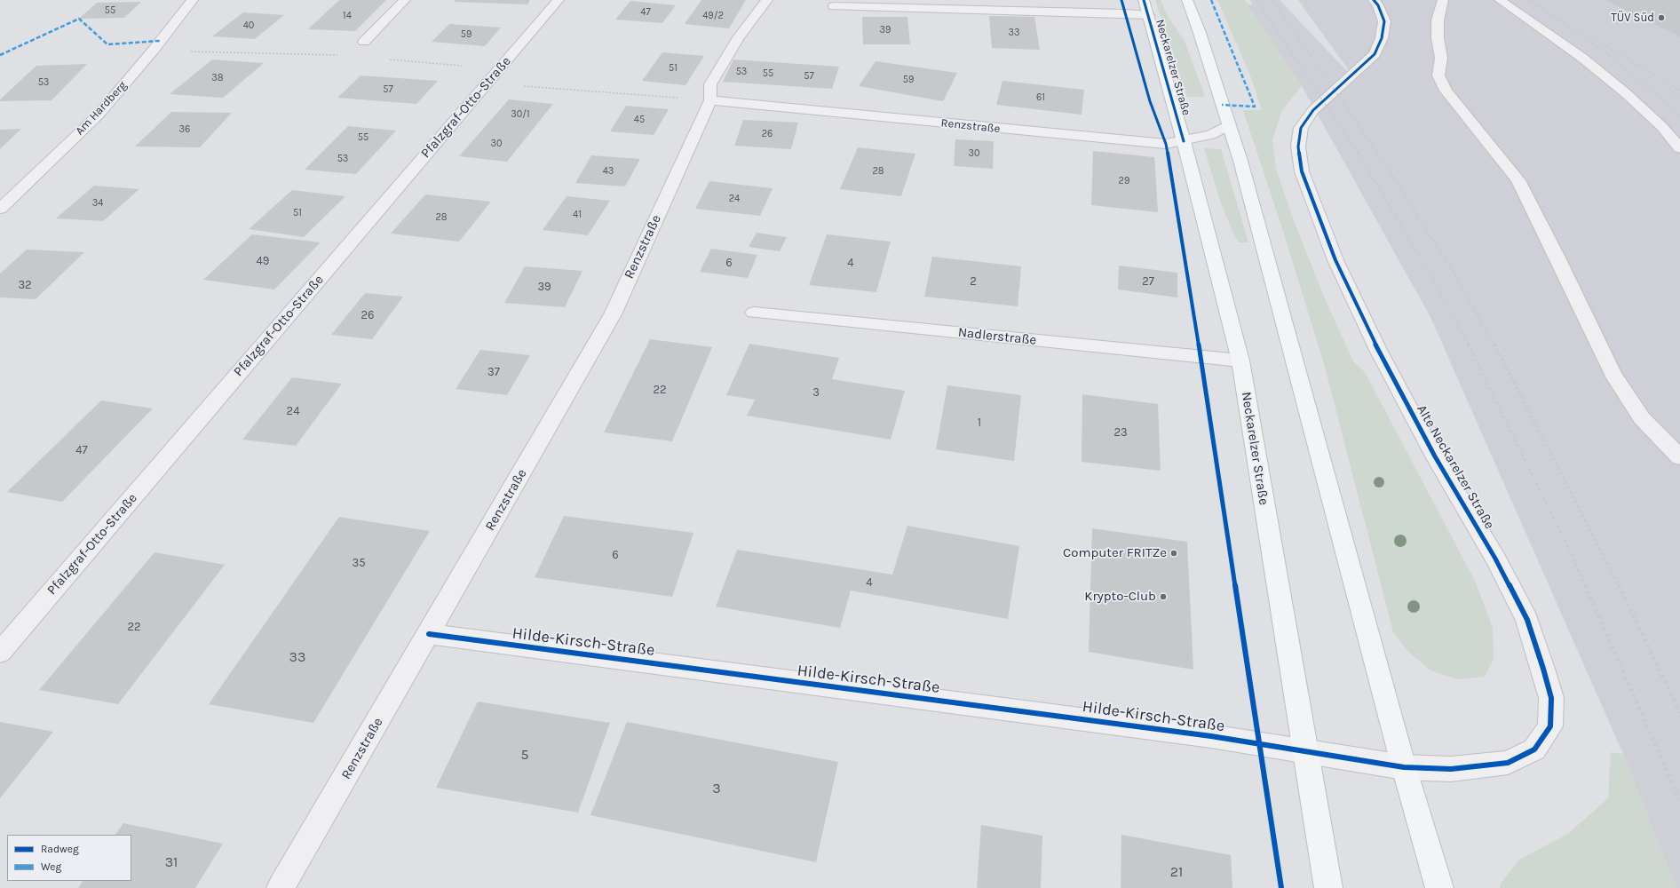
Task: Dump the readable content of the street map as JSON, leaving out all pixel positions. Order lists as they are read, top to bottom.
{
  "streets": {
    "main road": ["Neckarelzer Straße"],
    "street": [
      "Pfalzgraf-Otto-Straße",
      "Am Hardberg",
      "Renzstraße",
      "Nadlerstraße",
      "Alte Neckarelzer Straße",
      "Hilde-Kirsch-Straße"
    ]
  },
  "crossings": [
    ["Neckarelzer Straße", "Renzstraße"],
    ["Neckarelzer Straße", "Nadlerstraße"],
    ["Neckarelzer Straße", "Alte Neckarelzer Straße"],
    ["Neckarelzer Straße", "Hilde-Kirsch-Straße"],
    ["Renzstraße", "Hilde-Kirsch-Straße"],
    ["Alte Neckarelzer Straße", "Hilde-Kirsch-Straße"]
  ],
  "places": ["TÜV Süd", "Computer FRITZe", "Krypto-Club"],
  "house_numbers": [
    "55",
    "47",
    "14",
    "49/2",
    "40",
    "39",
    "33",
    "59",
    "51",
    "53",
    "55",
    "57",
    "38",
    "59",
    "53",
    "57",
    "61",
    "30/1",
    "45",
    "36",
    "26",
    "55",
    "30",
    "30",
    "53",
    "43",
    "28",
    "29",
    "24",
    "34",
    "51",
    "41",
    "28",
    "49",
    "6",
    "4",
    "2",
    "27",
    "32",
    "39",
    "26",
    "37",
    "22",
    "3",
    "24",
    "1",
    "23",
    "47",
    "6",
    "35",
    "4",
    "22",
    "33",
    "5",
    "3",
    "31",
    "21"
  ],
  "legend": ["Radweg", "Weg"]
}
